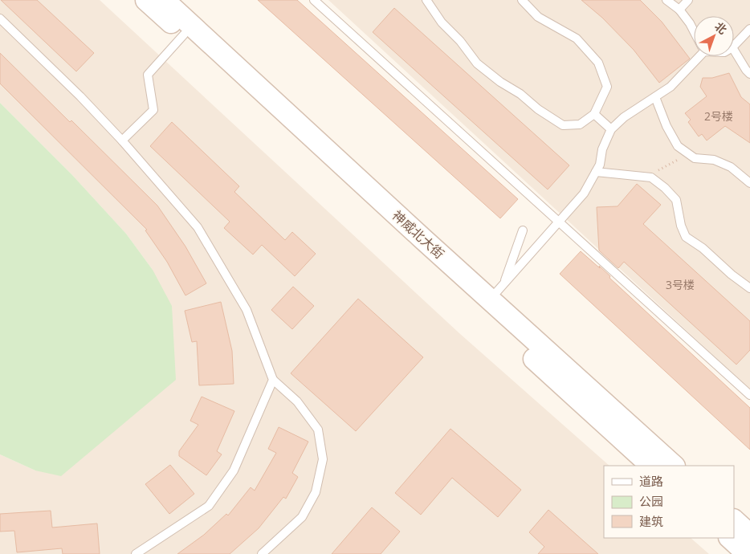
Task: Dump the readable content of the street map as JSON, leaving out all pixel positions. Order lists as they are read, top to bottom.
{
  "streets": {
    "street": ["神威北大街"]
  },
  "house_numbers": ["2号楼", "3号楼"],
  "legend": ["道路", "公园", "建筑"],
  "north": "top right"
}
